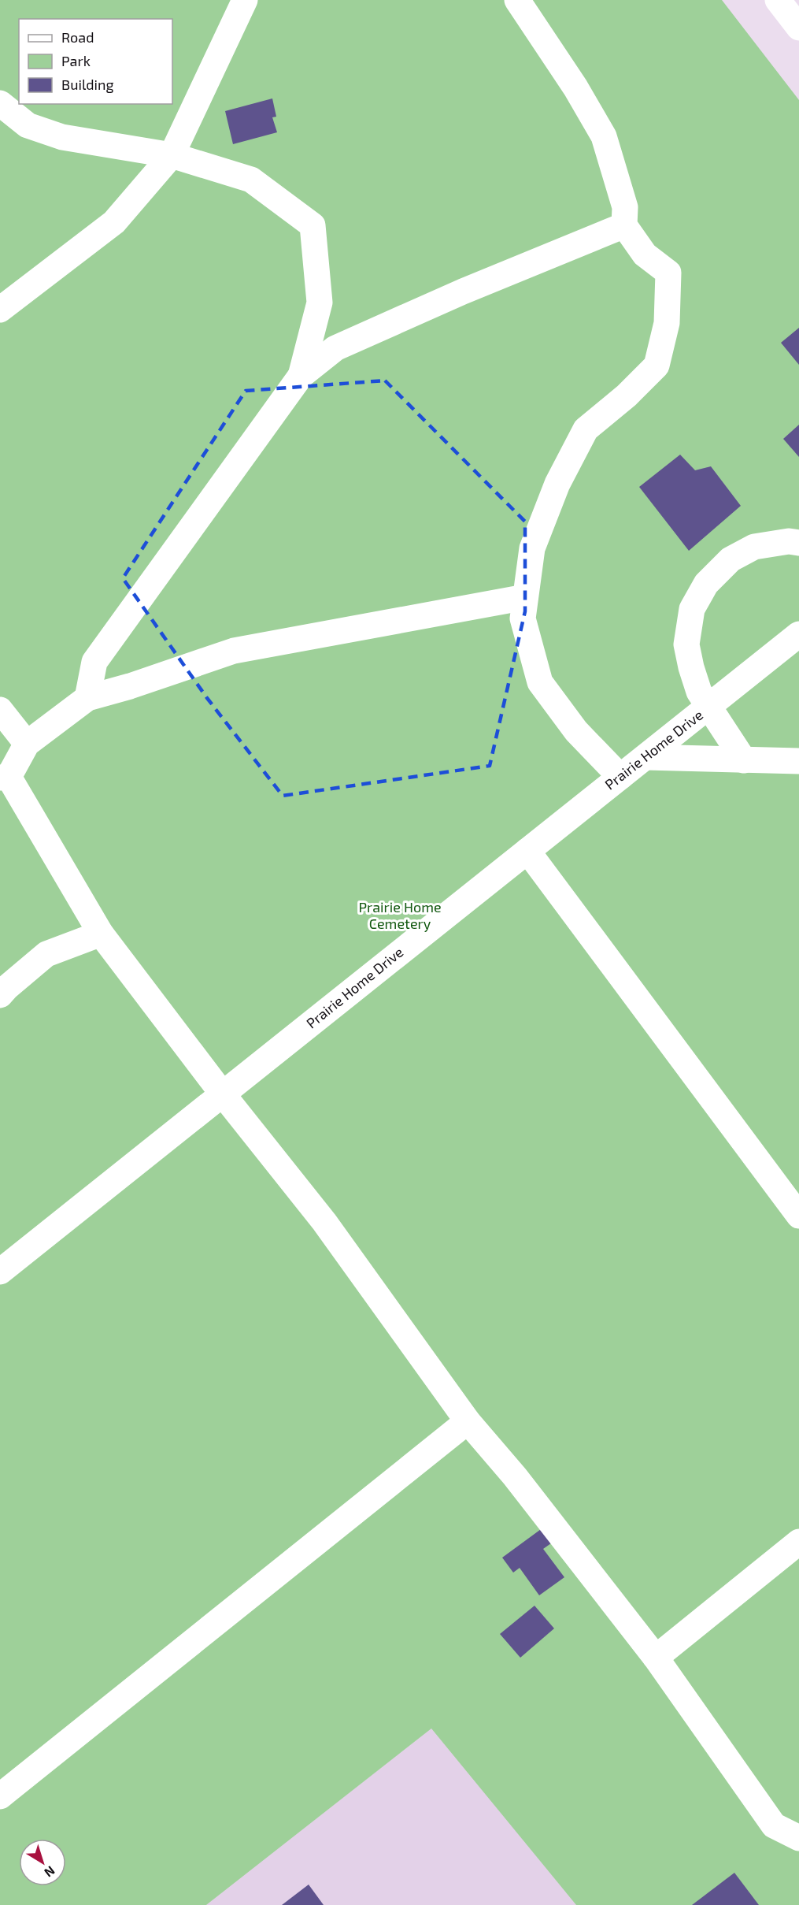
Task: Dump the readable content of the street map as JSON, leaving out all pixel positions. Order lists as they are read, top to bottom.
{
  "streets": {
    "street": ["Prairie Home Drive"]
  },
  "parks": ["Prairie Home Cemetery"],
  "legend": ["Road", "Park", "Building"],
  "north": "bottom right"
}
